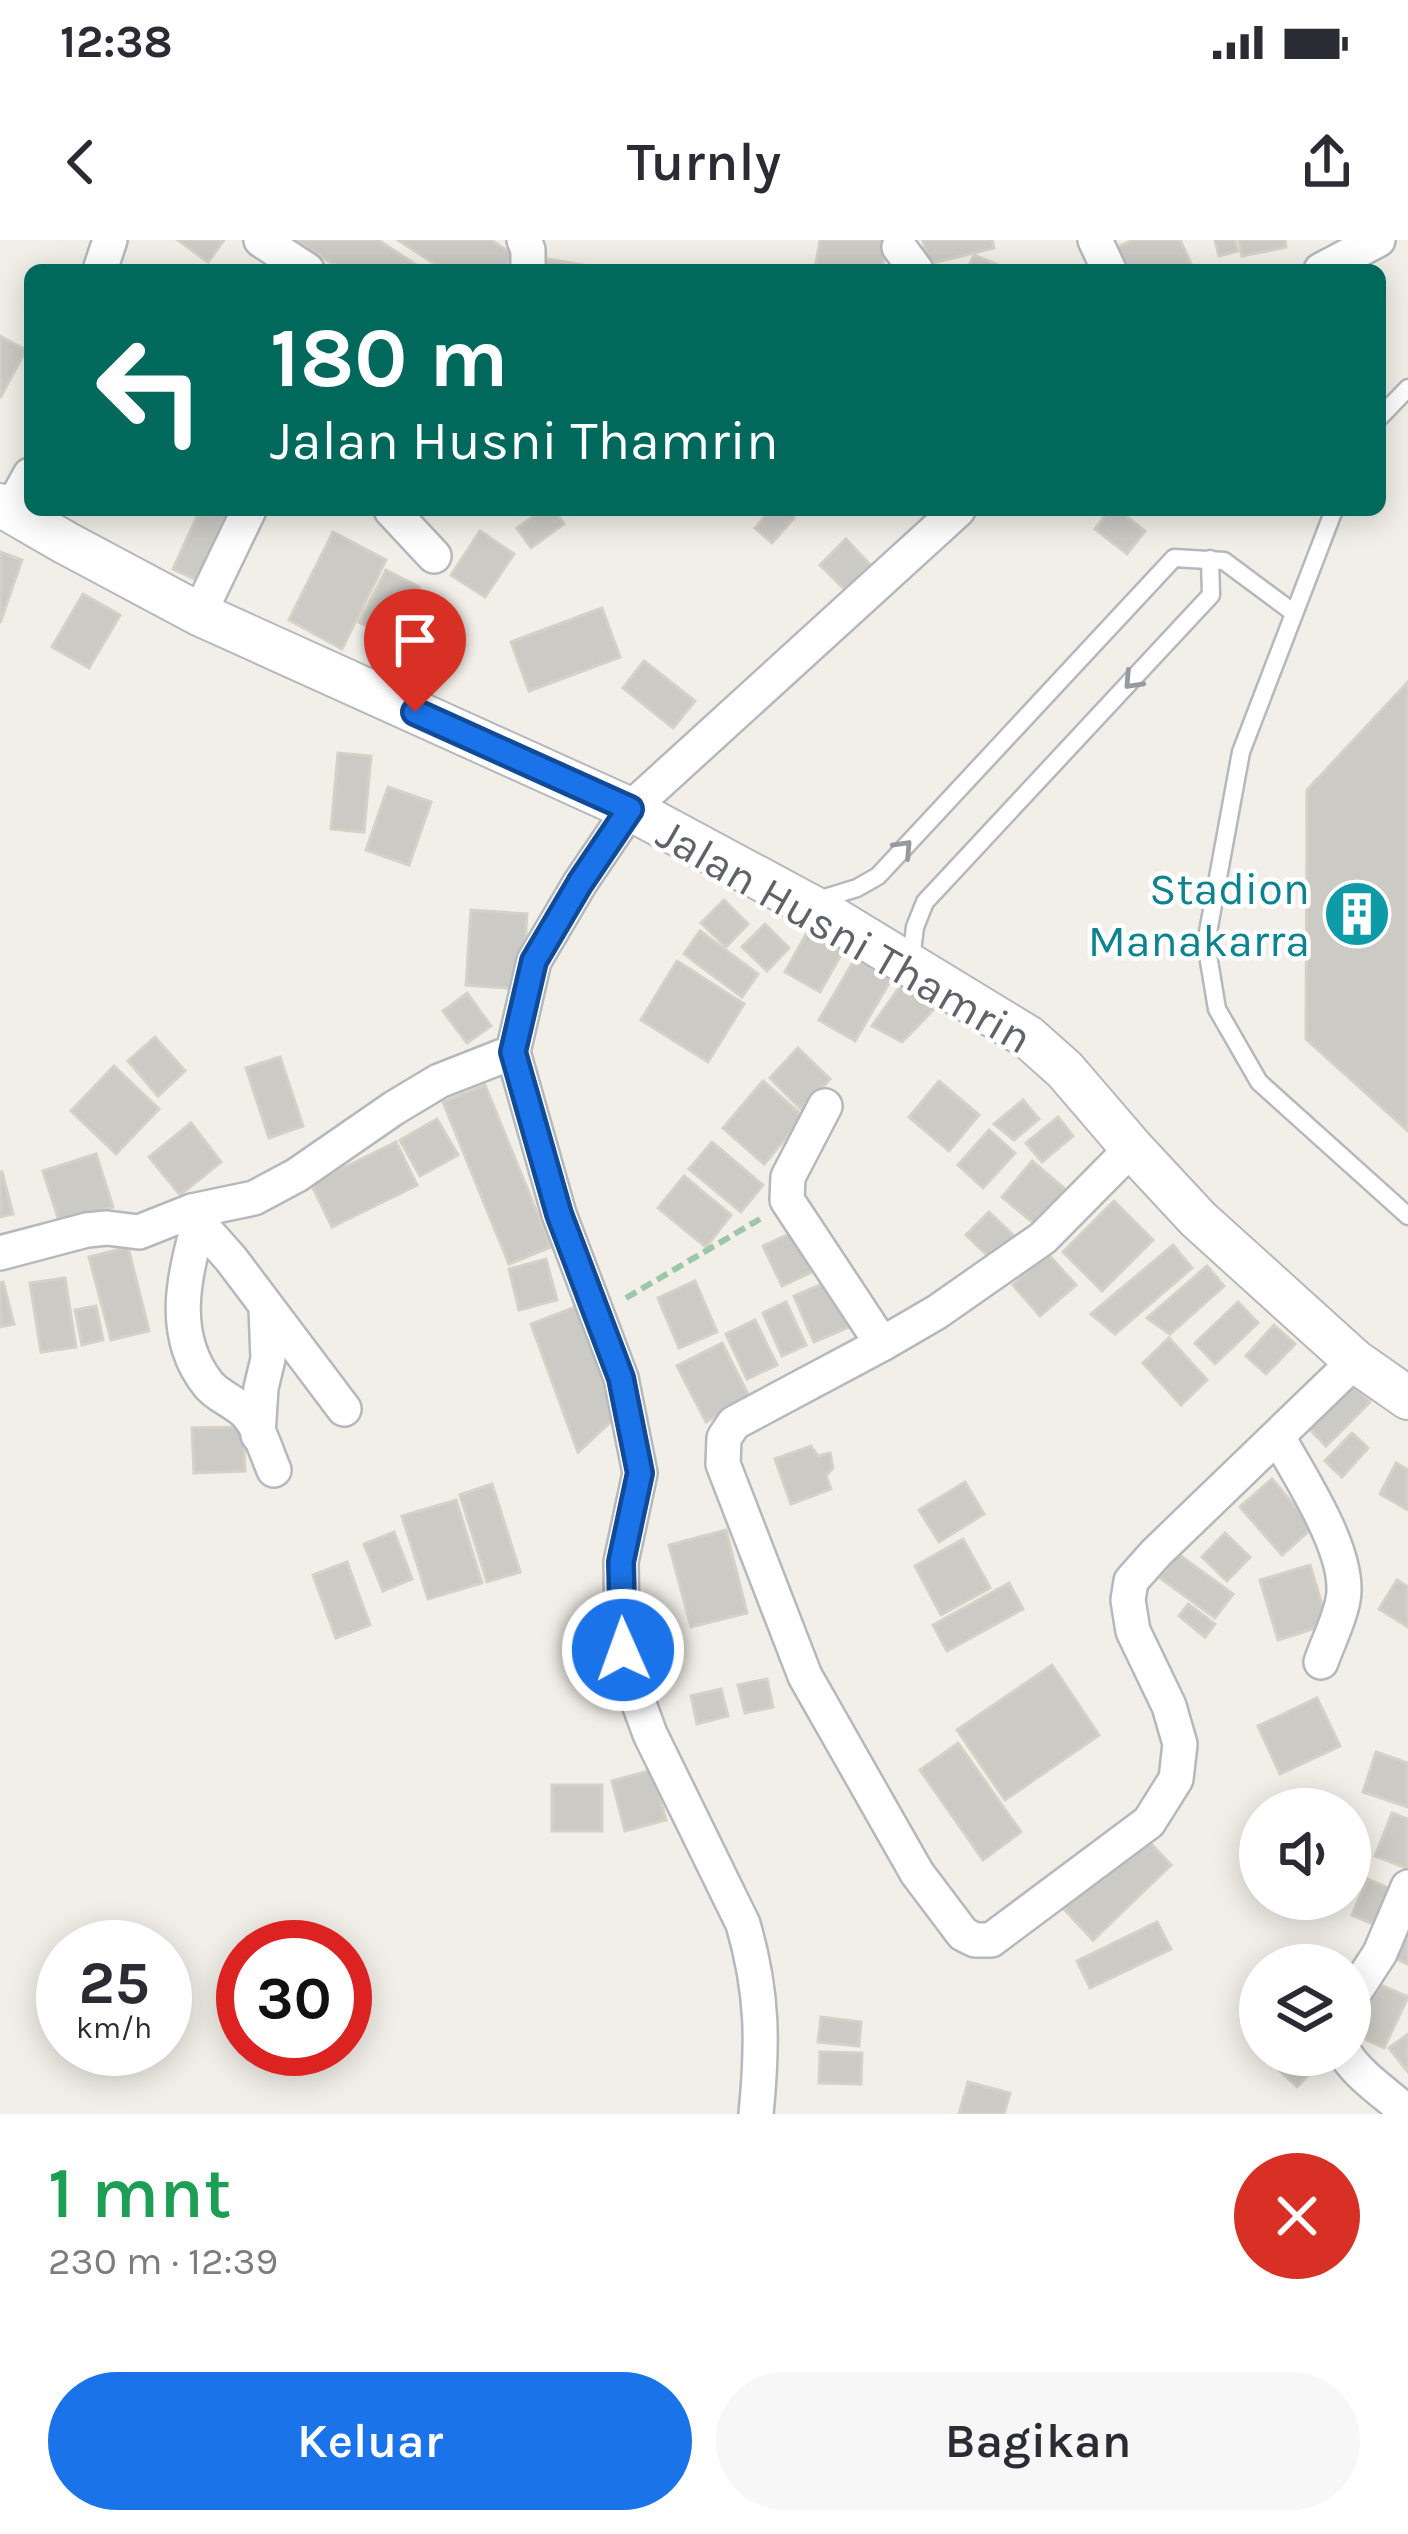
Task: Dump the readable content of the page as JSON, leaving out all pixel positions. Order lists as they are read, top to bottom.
{
  "streets": {
    "street": ["Jalan Husni Thamrin"]
  },
  "places": {
    "building": ["Stadion Manakarra"]
  },
  "page": {
    "status": "12:38",
    "header": "Turnly",
    "turn": ["180 m", "Jalan Husni Thamrin"],
    "speed": "25 km/h",
    "limit": "30",
    "heading": ["1 mnt", "230 m · 12:39"],
    "buttons": ["Keluar", "Bagikan"]
  }
}
